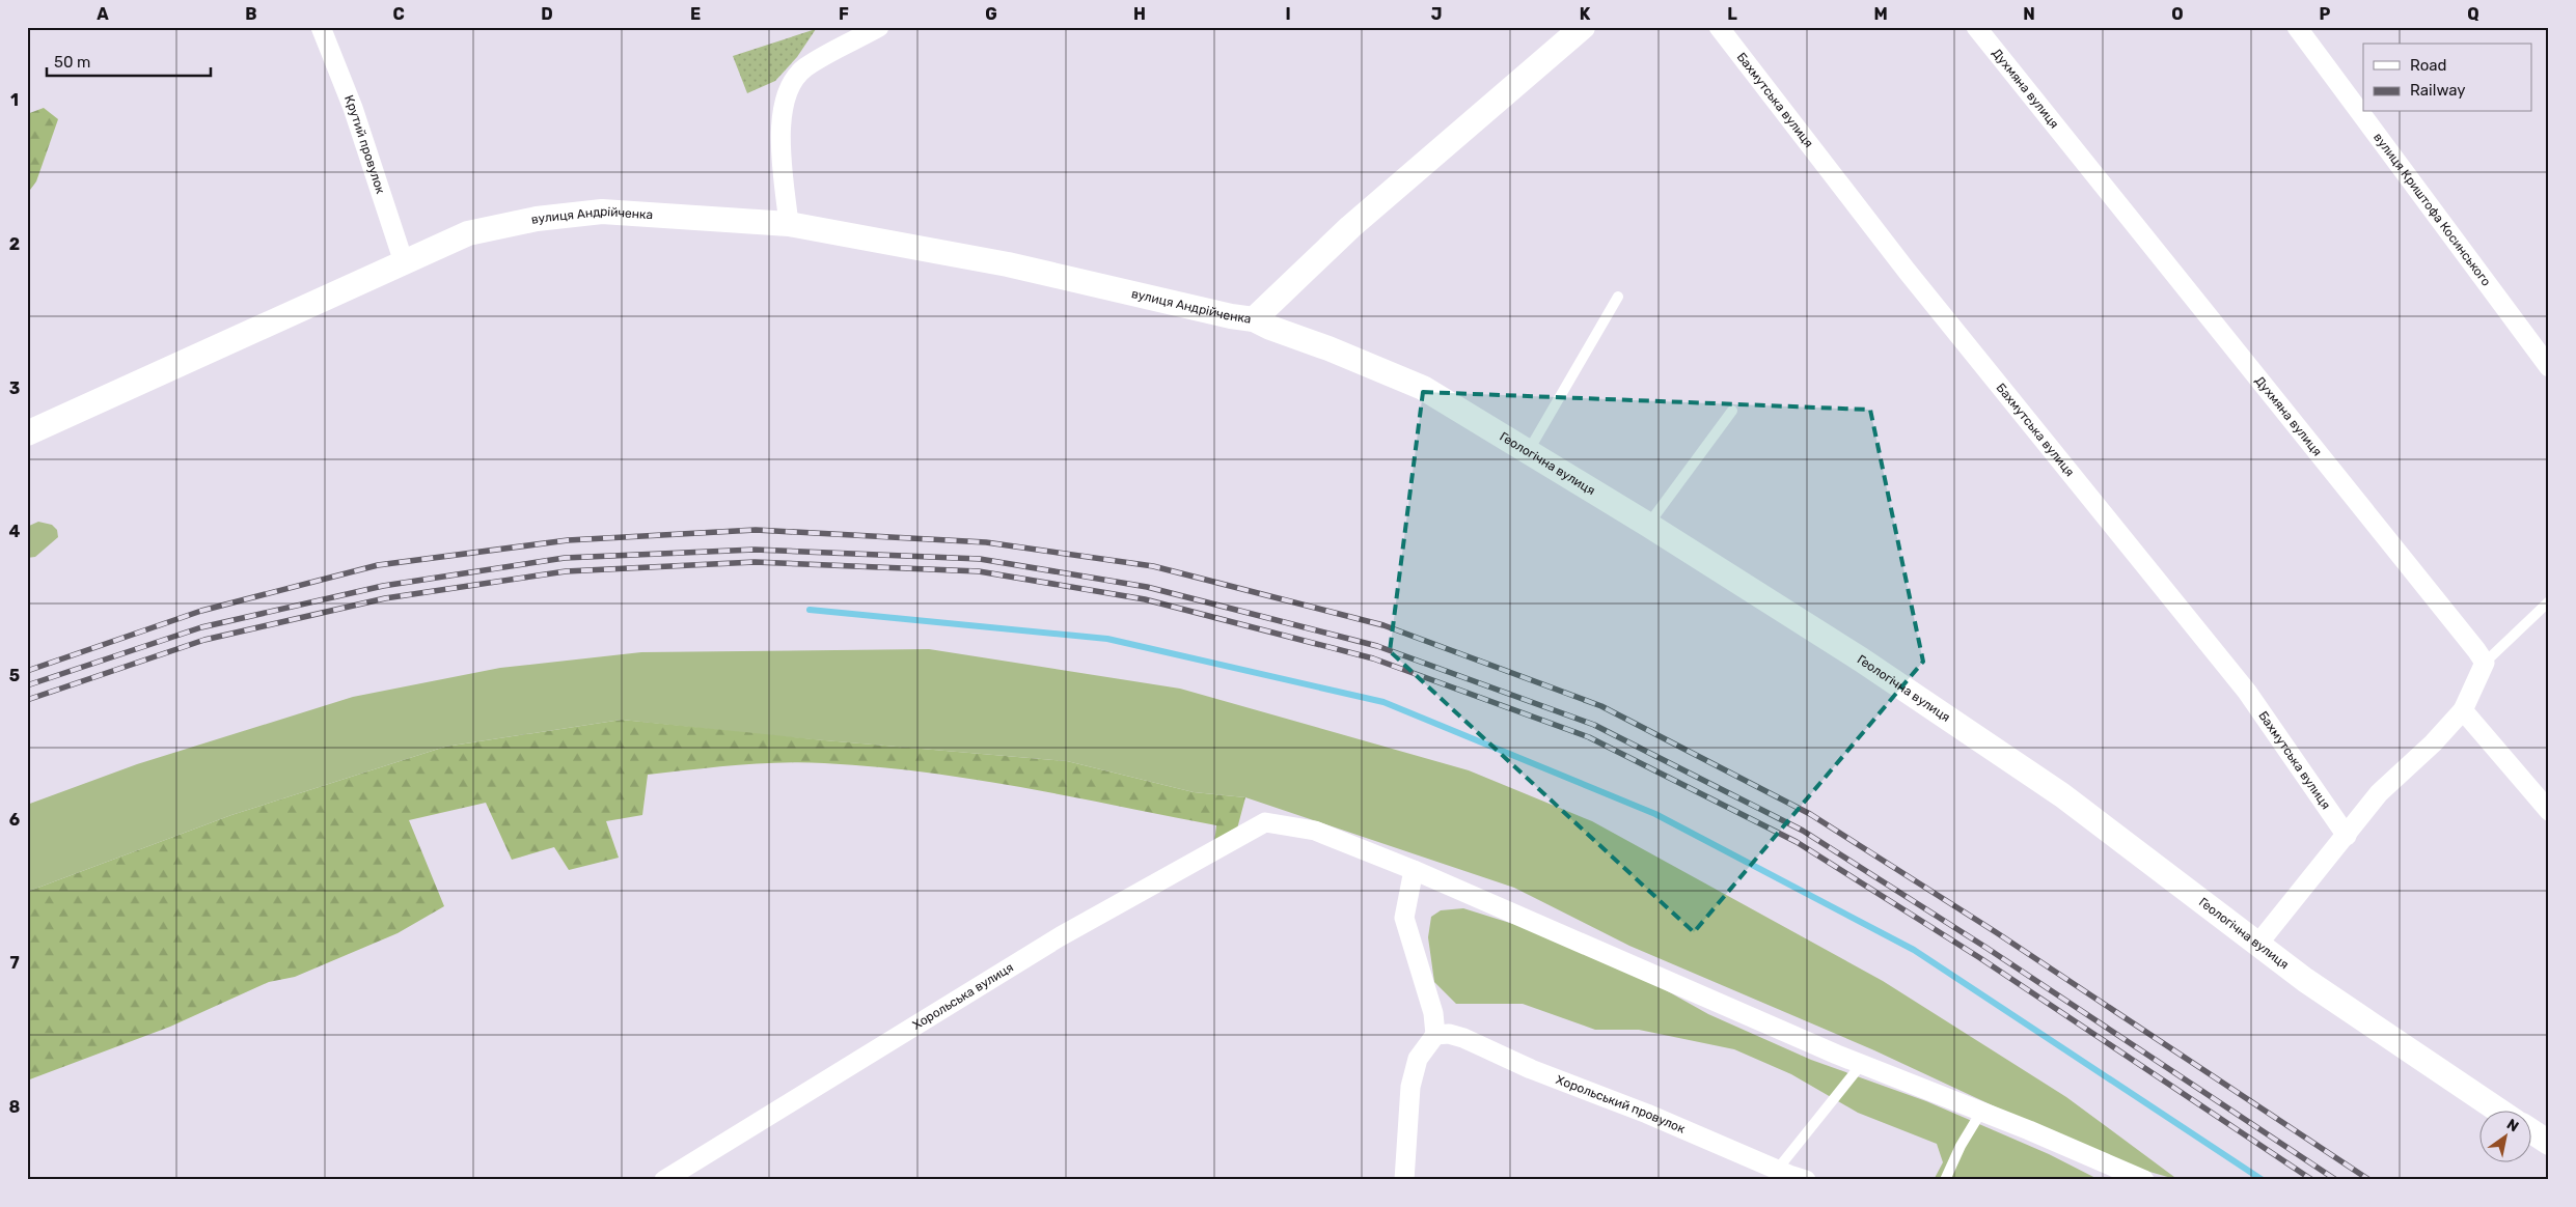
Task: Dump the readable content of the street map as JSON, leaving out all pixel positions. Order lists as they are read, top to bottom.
{
  "streets": {
    "street": [
      "Духмяна вулиця",
      "Бахмутська вулиця",
      "Крутий провулок",
      "вулиця Криштофа Косинського",
      "вулиця Андрійченка",
      "Геологічна вулиця",
      "Хорольська вулиця",
      "Хорольський провулок"
    ]
  },
  "crossings": [
    ["Крутий провулок", "вулиця Андрійченка"],
    ["вулиця Андрійченка", "Геологічна вулиця"]
  ],
  "legend": ["Road", "Railway"],
  "scale_bar": "50 m",
  "north": "top right",
  "grid": {
    "columns": [
      "A",
      "B",
      "C",
      "D",
      "E",
      "F",
      "G",
      "H",
      "I",
      "J",
      "K",
      "L",
      "M",
      "N",
      "O",
      "P",
      "Q"
    ],
    "rows": [
      "1",
      "2",
      "3",
      "4",
      "5",
      "6",
      "7",
      "8"
    ]
  }
}
